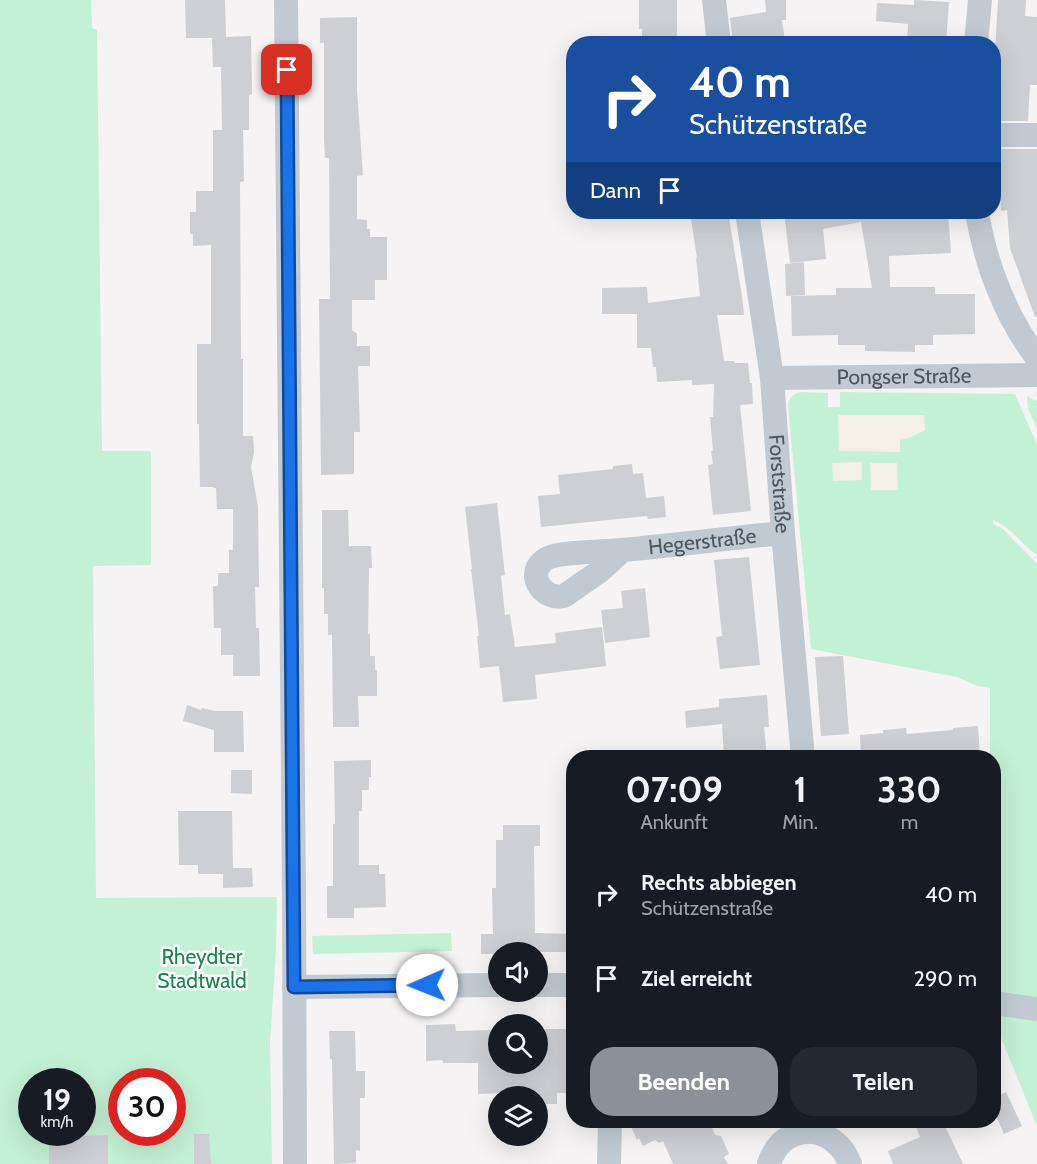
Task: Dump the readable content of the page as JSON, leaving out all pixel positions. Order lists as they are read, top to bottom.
{
  "streets": {
    "street": ["Pongser Straße", "Forststraße", "Hegerstraße"]
  },
  "crossings": [
    ["Pongser Straße", "Forststraße"],
    ["Forststraße", "Hegerstraße"]
  ],
  "parks": ["Rheydter Stadtwald"],
  "page": {
    "turn": ["40 m", "Schützenstraße"],
    "then": "Dann",
    "eta": [
      "07:09",
      "Ankunft",
      "1",
      "Min.",
      "330",
      "m"
    ],
    "list": [
      {
        "name": "Rechts abbiegen",
        "note": "Schützenstraße",
        "value": "40 m"
      },
      {
        "name": "Ziel erreicht",
        "value": "290 m"
      }
    ],
    "buttons": ["Beenden", "Teilen"],
    "speed": "19 km/h",
    "limit": "30"
  }
}
